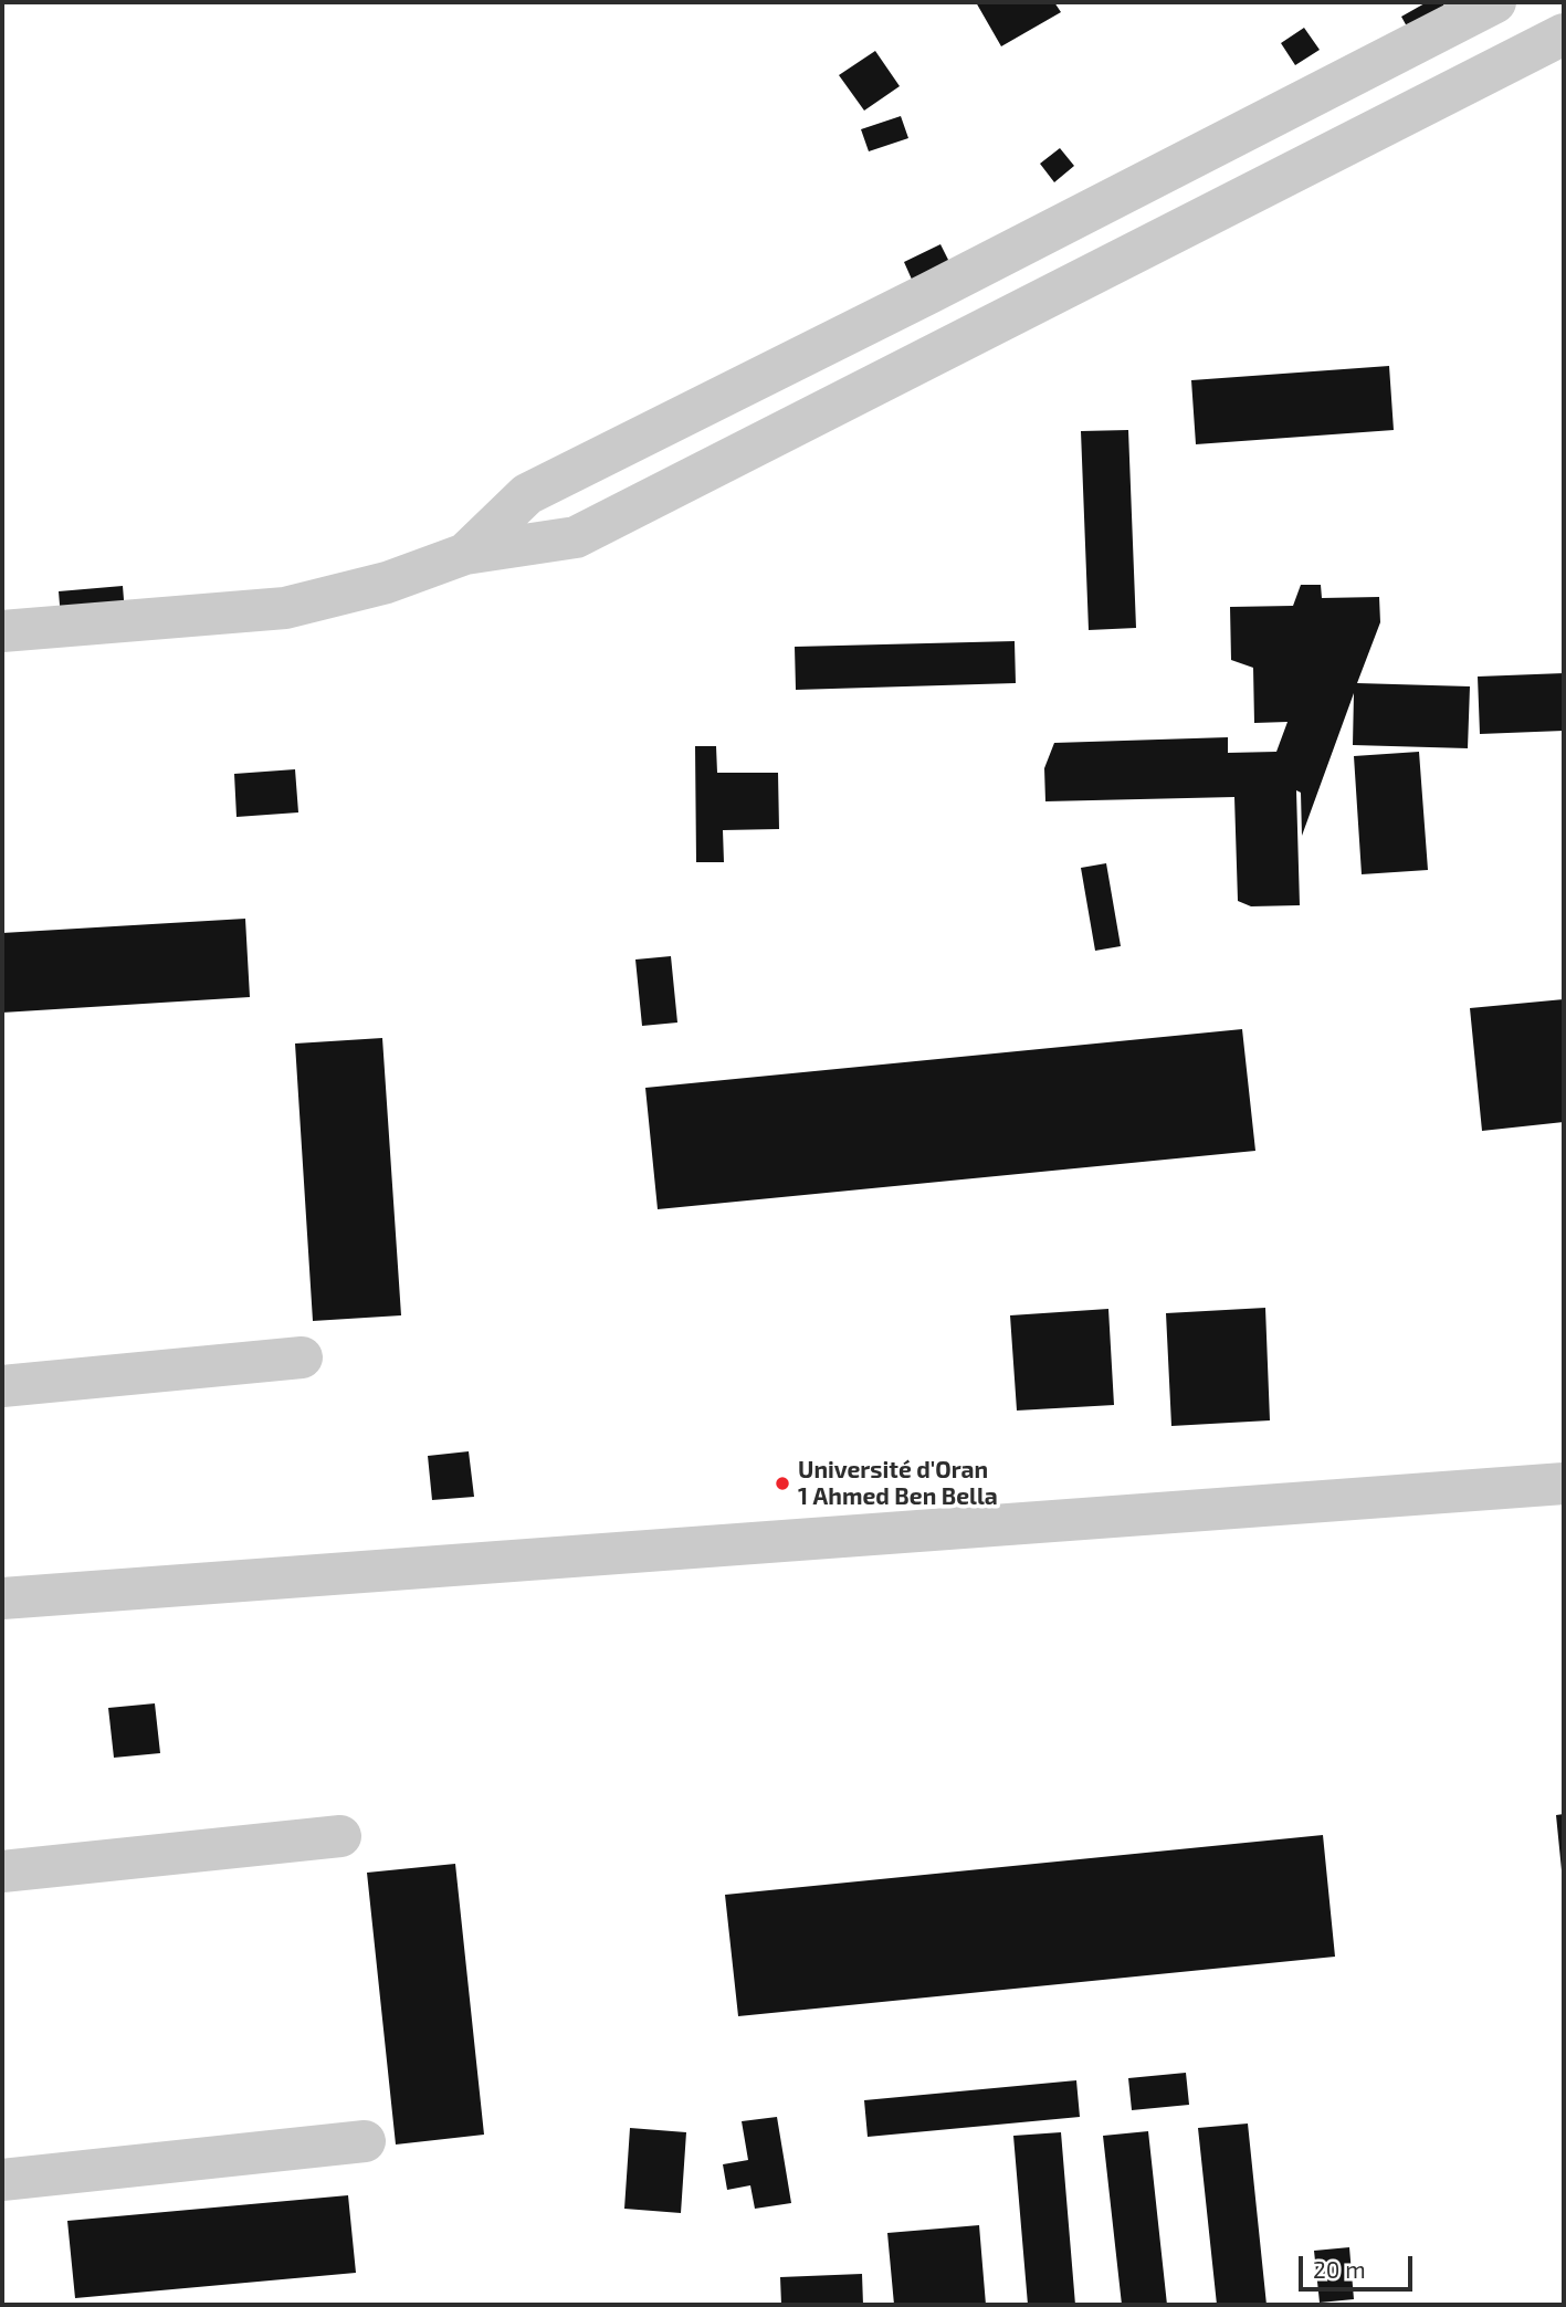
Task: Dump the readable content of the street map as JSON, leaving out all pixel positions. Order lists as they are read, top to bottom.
{
  "places": ["Université d'Oran 1 Ahmed Ben Bella"],
  "scale_bar": "20 m"
}
